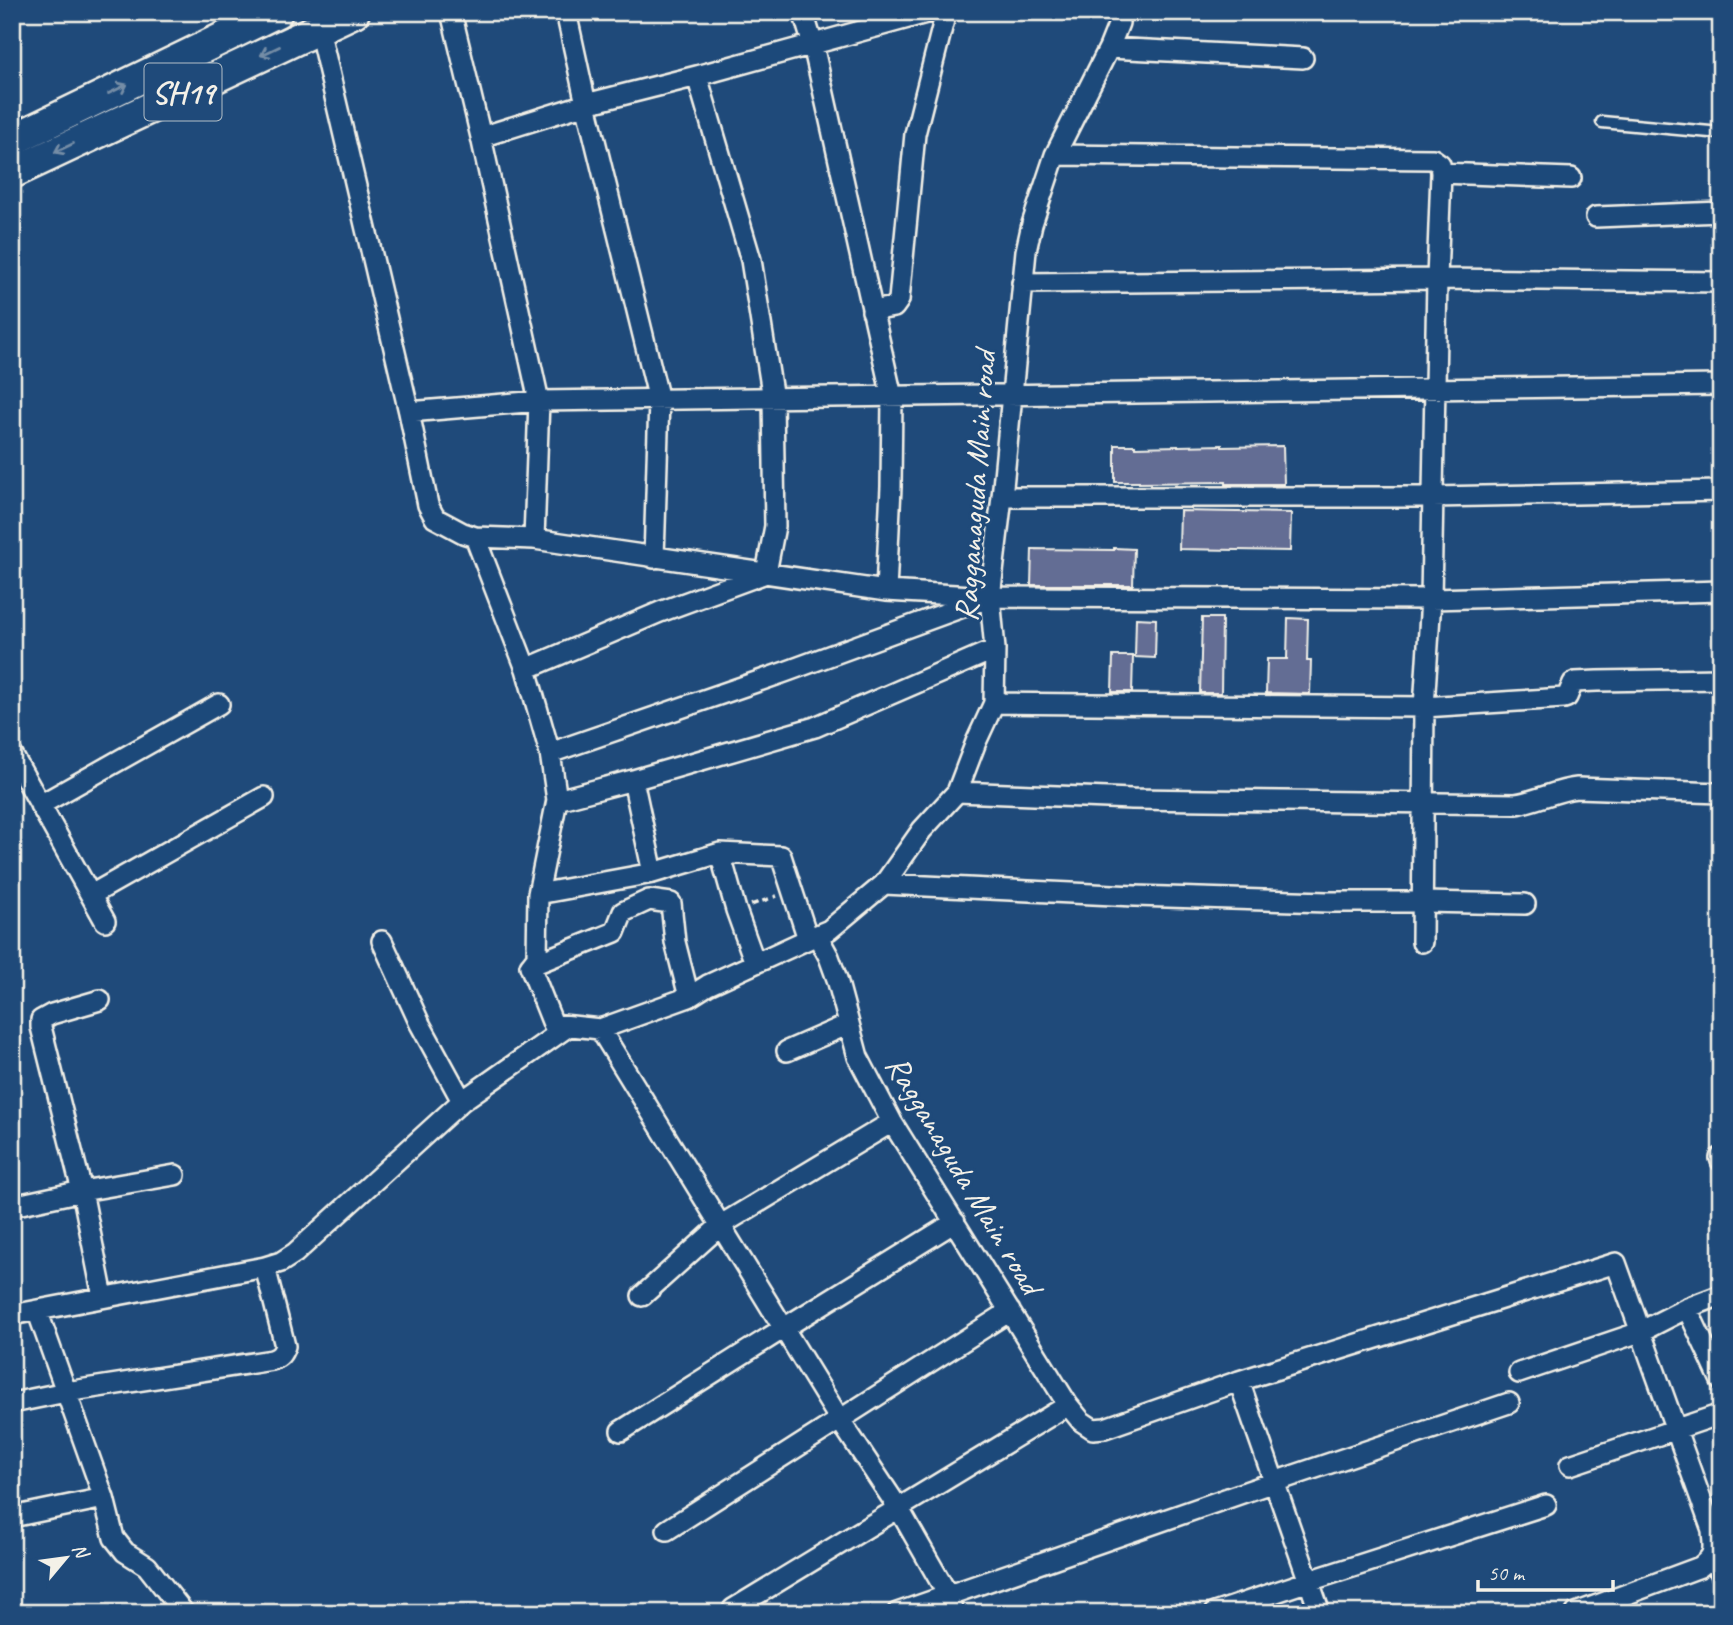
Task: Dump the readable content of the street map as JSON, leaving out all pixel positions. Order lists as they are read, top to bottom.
{
  "streets": {
    "main road": ["SH19"],
    "street": ["Ragganaguda Main road"]
  },
  "scale_bar": "50 m",
  "north": "top right"
}
